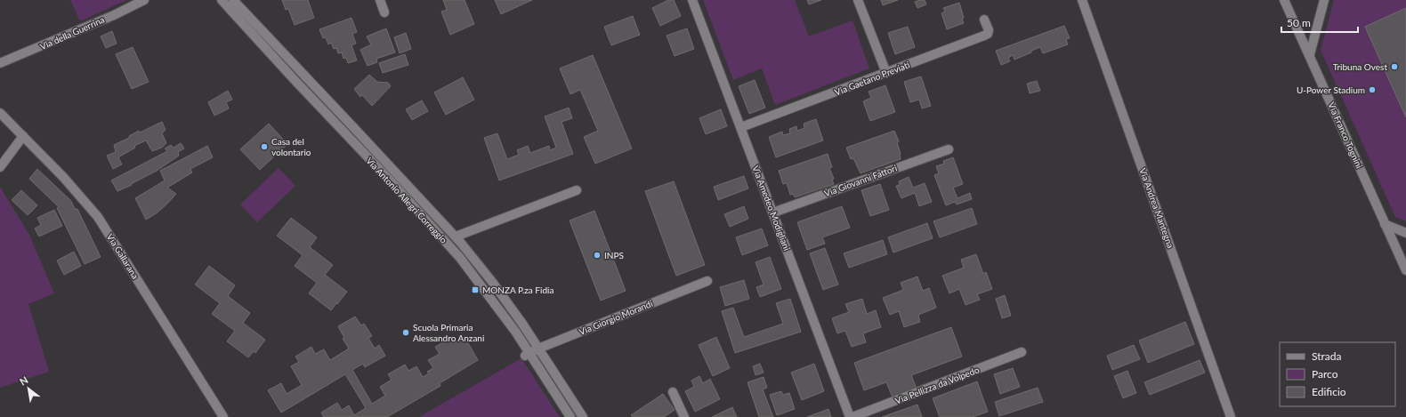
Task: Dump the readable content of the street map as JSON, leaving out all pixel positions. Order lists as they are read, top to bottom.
{
  "streets": {
    "street": [
      "Via della Guerrina",
      "Via Gaetano Previati",
      "Via Franco Tognini",
      "Via Giovanni Fattori",
      "Via Antonio Allegri Correggio",
      "Via Amedeo Modigliani",
      "Via Andrea Mantegna",
      "Via Gallarana",
      "Via Giorgio Morandi",
      "Via Pellizza da Volpedo"
    ]
  },
  "crossings": [
    ["Via Gaetano Previati", "Via Amedeo Modigliani"],
    ["Via Giovanni Fattori", "Via Amedeo Modigliani"],
    ["Via Antonio Allegri Correggio", "Via Giorgio Morandi"],
    ["Via Amedeo Modigliani", "Via Pellizza da Volpedo"]
  ],
  "places": {
    "other": [
      "Tribuna Ovest",
      "U-Power Stadium",
      "Casa del volontario",
      "INPS",
      "Scuola Primaria Alessandro Anzani"
    ],
    "transit": ["MONZA P.za Fidia"]
  },
  "legend": ["Strada", "Parco", "Edificio"],
  "scale_bar": "50 m",
  "north": "top left"
}
